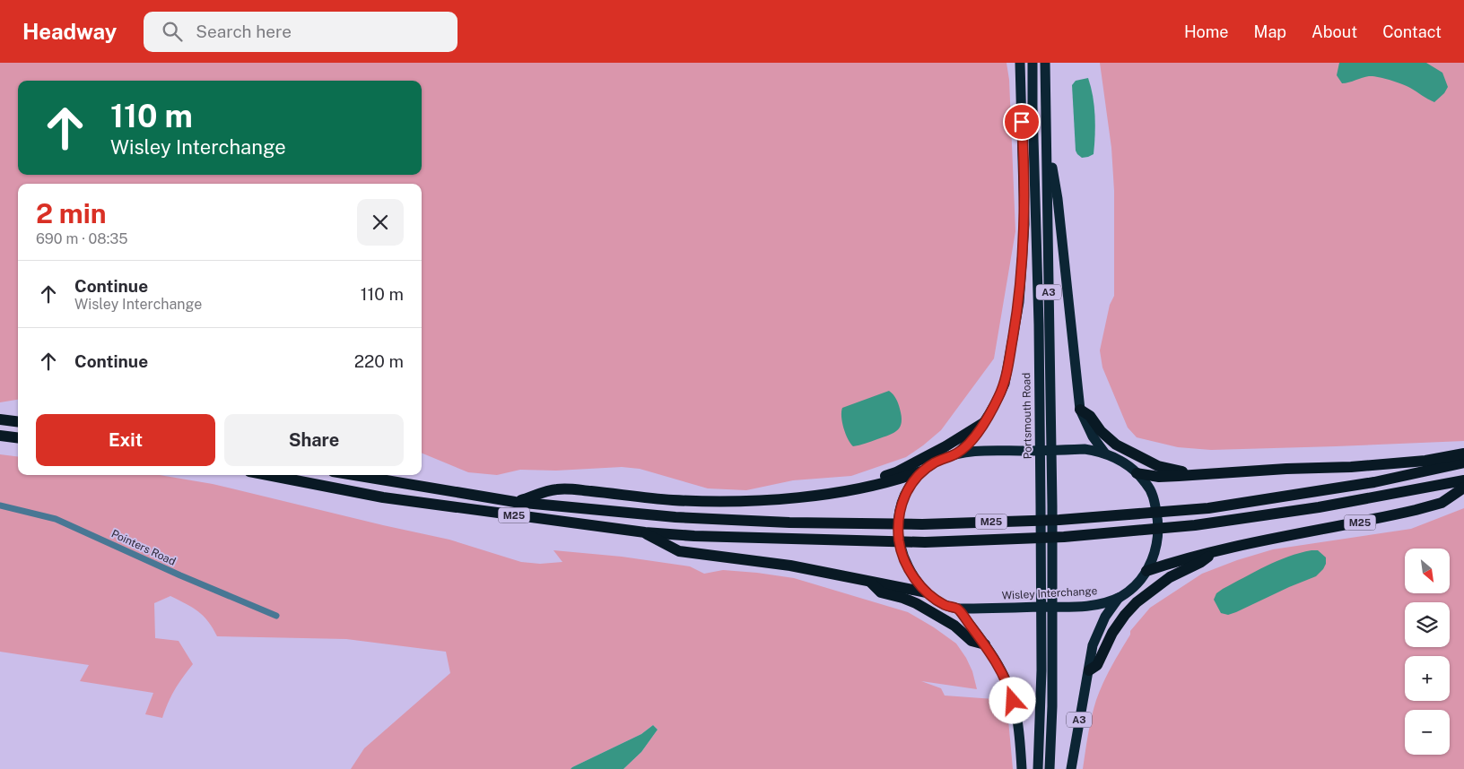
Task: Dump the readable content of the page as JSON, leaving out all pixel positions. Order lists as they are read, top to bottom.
{
  "streets": {
    "highway": [
      "A3",
      "Portsmouth Road",
      "M25",
      "Wisley Interchange"
    ],
    "street": ["Pointers Road"]
  },
  "crossings": [
    ["A3", "M25"],
    ["A3", "Wisley Interchange"],
    ["M25", "Wisley Interchange"]
  ],
  "north": "bottom right",
  "page": {
    "header": "Headway",
    "search": "Search here",
    "nav": [
      "Home",
      "Map",
      "About",
      "Contact"
    ],
    "turn": ["110 m", "Wisley Interchange"],
    "heading": ["2 min", "690 m · 08:35"],
    "list": [
      {
        "name": "Continue",
        "note": "Wisley Interchange",
        "value": "110 m"
      },
      {
        "name": "Continue",
        "value": "220 m"
      }
    ],
    "buttons": ["Exit", "Share"],
    "map_buttons": ["+", "−"]
  }
}
